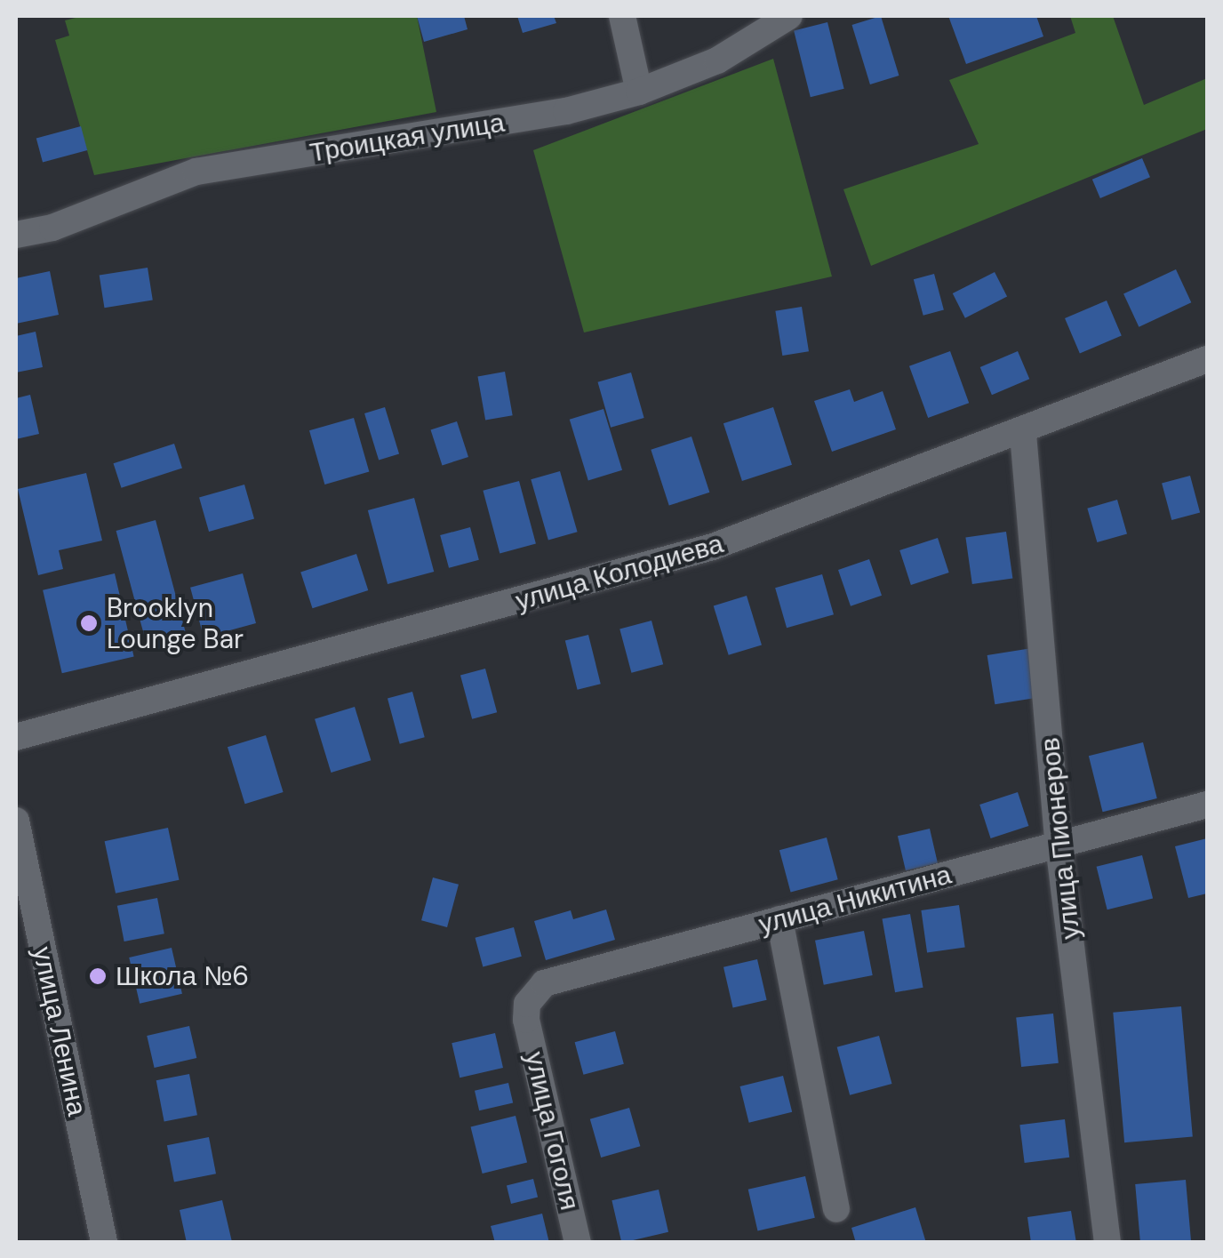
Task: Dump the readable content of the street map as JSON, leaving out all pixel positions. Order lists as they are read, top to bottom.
{
  "streets": {
    "street": [
      "Троицкая улица",
      "улица Колодиева",
      "улица Пионеров",
      "улица Никитина",
      "улица Ленина",
      "улица Гоголя"
    ]
  },
  "crossings": [
    ["улица Колодиева", "улица Пионеров"],
    ["улица Пионеров", "улица Никитина"],
    ["улица Никитина", "улица Гоголя"]
  ],
  "places": ["Brooklyn Lounge Bar", "Школа №6"]
}
